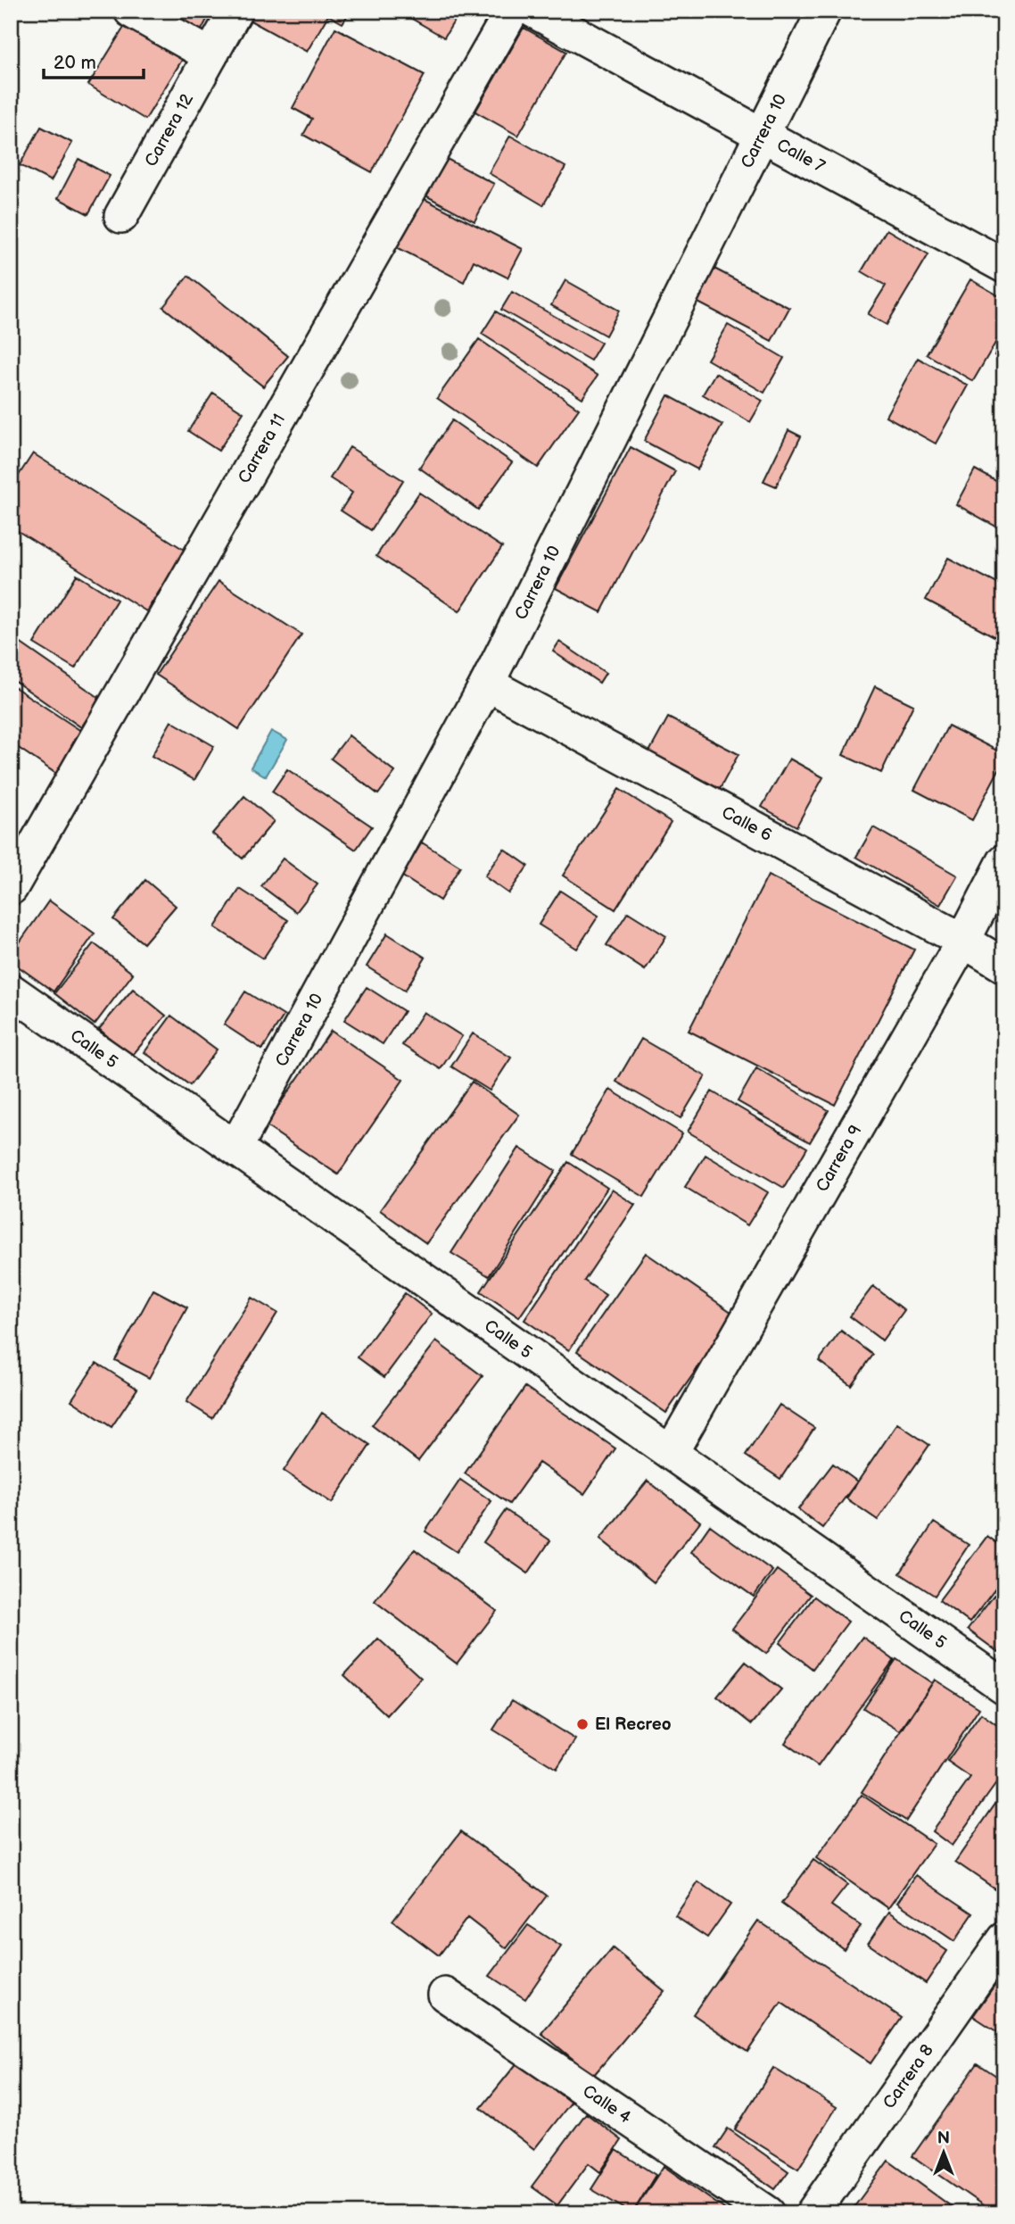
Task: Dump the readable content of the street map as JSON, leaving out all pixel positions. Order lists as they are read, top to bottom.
{
  "streets": {
    "street": [
      "Carrera 12",
      "Carrera 10",
      "Calle 7",
      "Carrera 11",
      "Calle 6",
      "Calle 5",
      "Carrera 9",
      "Carrera 8",
      "Calle 4"
    ]
  },
  "crossings": [
    ["Carrera 10", "Calle 7"],
    ["Carrera 10", "Calle 6"],
    ["Carrera 10", "Calle 5"],
    ["Calle 6", "Carrera 9"],
    ["Calle 5", "Carrera 9"]
  ],
  "places": ["El Recreo"],
  "scale_bar": "20 m",
  "north": "top"
}
